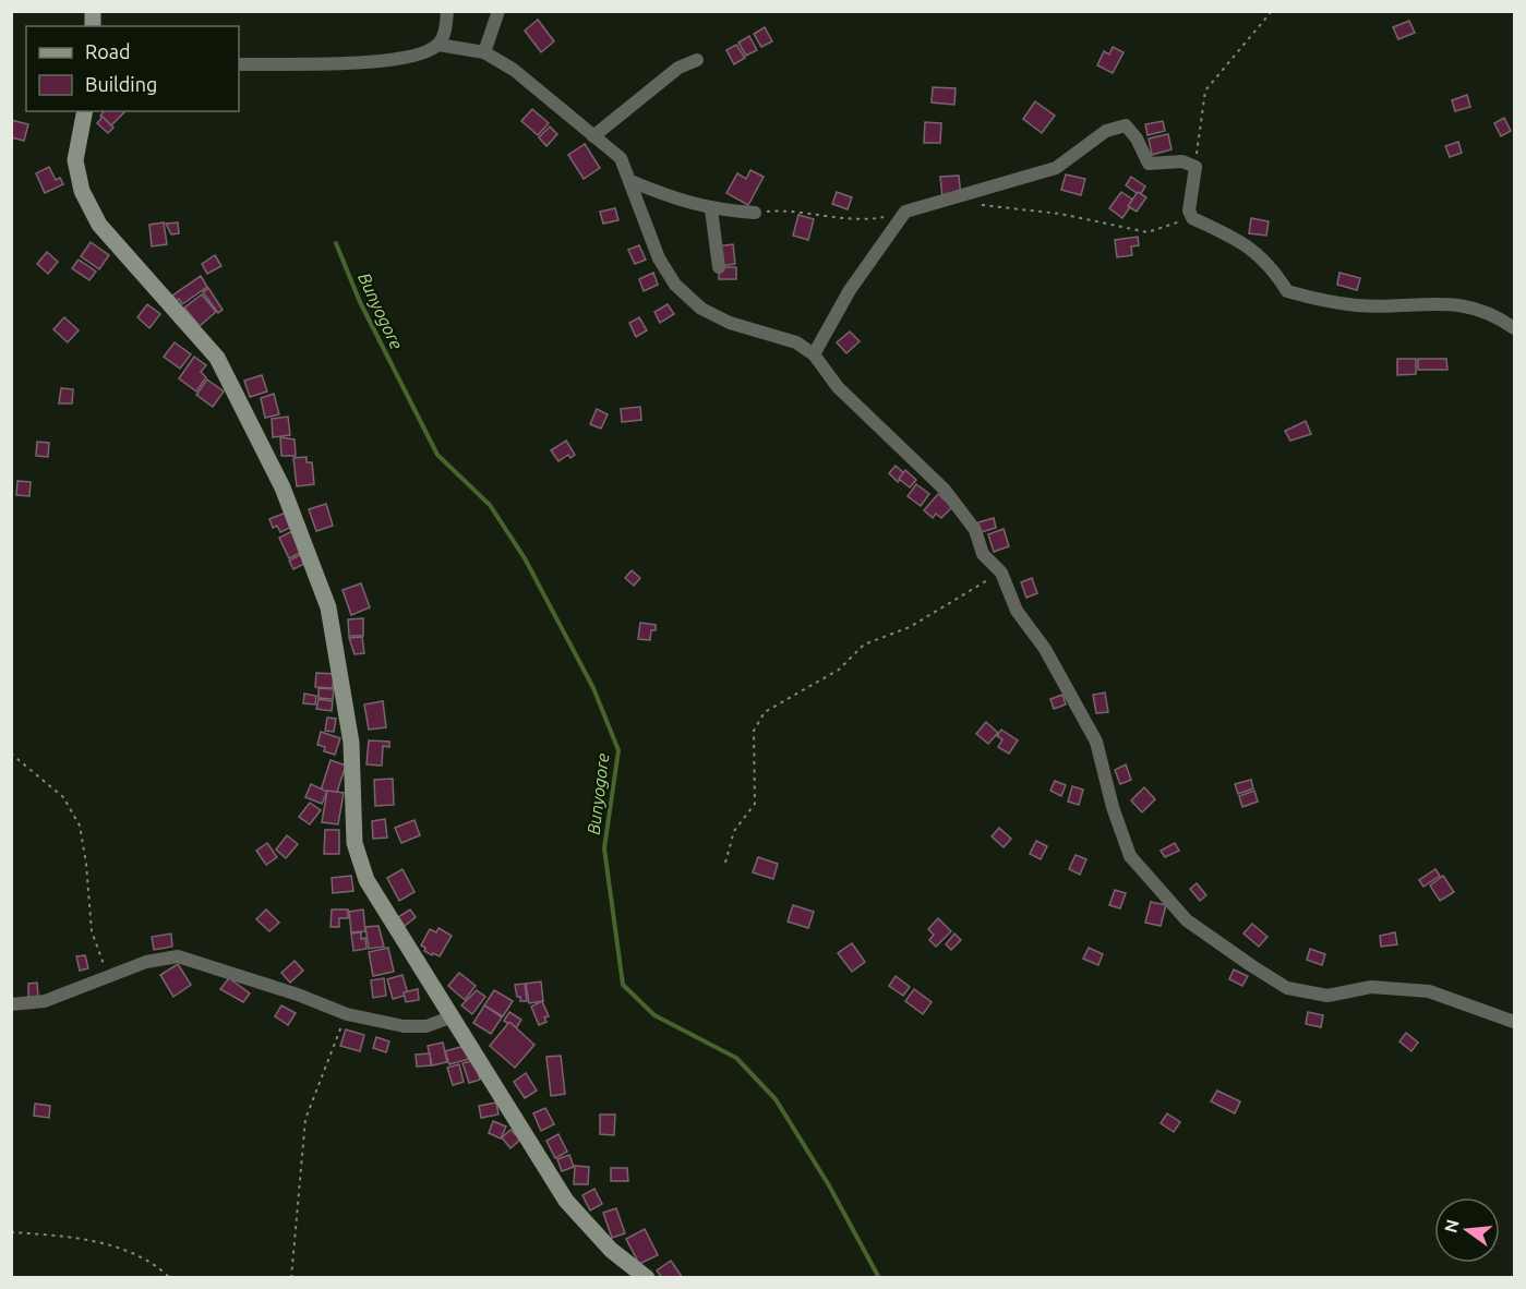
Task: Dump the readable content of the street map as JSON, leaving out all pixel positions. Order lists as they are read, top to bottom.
{
  "water": ["Bunyogore"],
  "legend": ["Road", "Building"],
  "north": "left"
}
